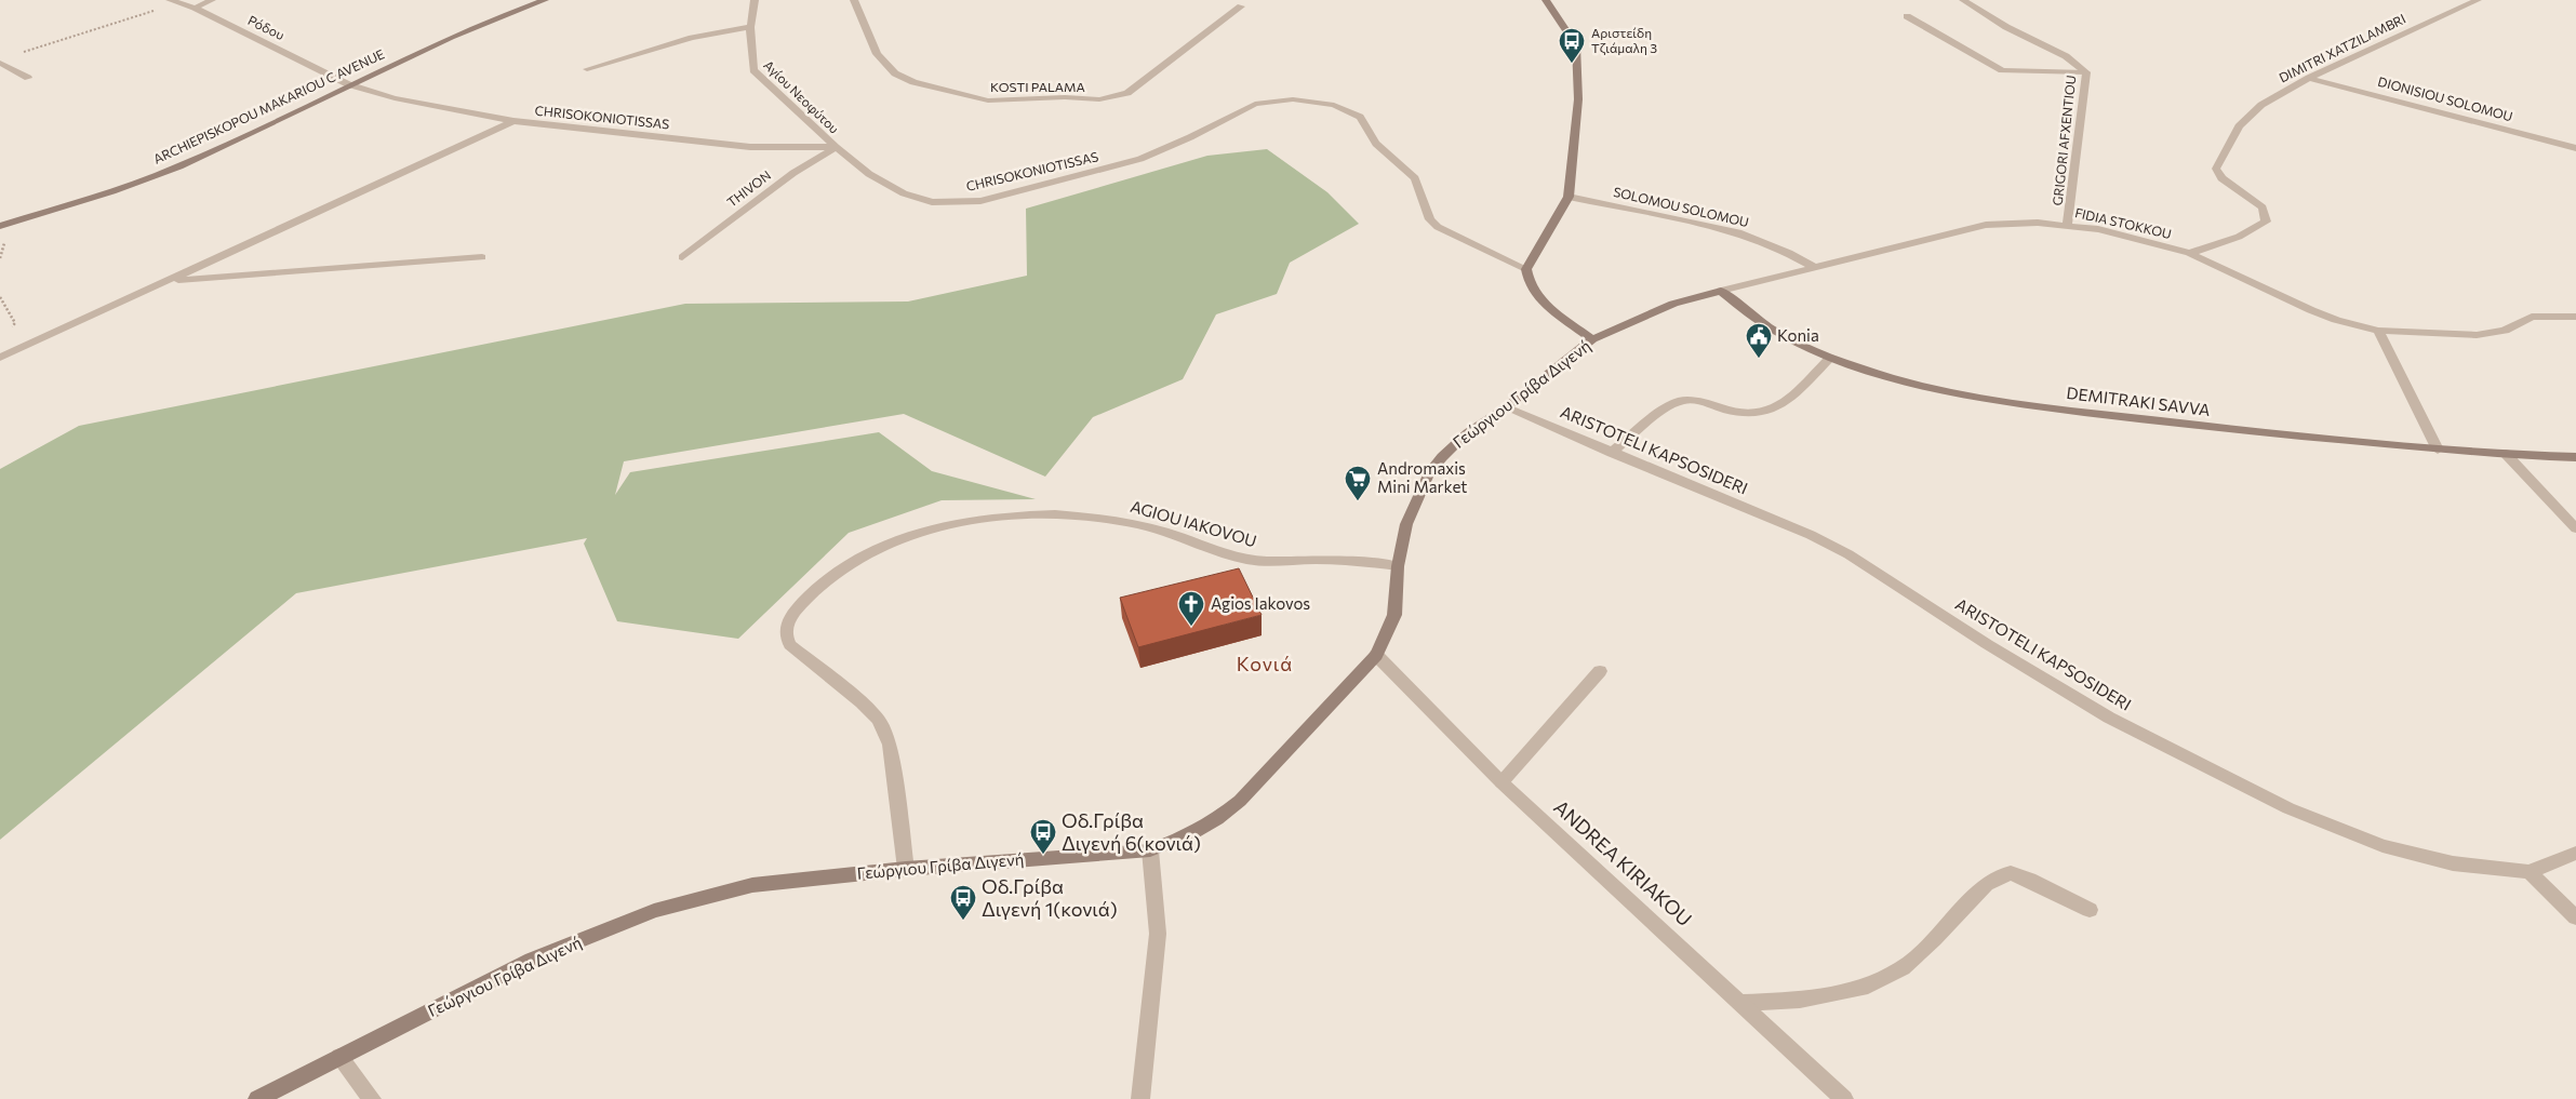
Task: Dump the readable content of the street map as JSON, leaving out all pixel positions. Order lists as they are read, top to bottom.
{
  "streets": {
    "street": [
      "Ρόδου",
      "DIMITRI XATZILAMBRI",
      "KOSTI PALAMA",
      "Αγίου Νεοφύτου",
      "DIONISIOU SOLOMOU",
      "ARCHIEPISKOPOU MAKARIOU C AVENUE",
      "CHRISOKONIOTISSAS",
      "GRIGORI AFXENTIOU",
      "THIVON",
      "SOLOMOU SOLOMOU",
      "FIDIA STOKKOU",
      "Γεώργιου Γρίβα Διγενή",
      "DEMITRAKI SAVVA",
      "ARISTOTELI KAPSOSIDERI",
      "AGIOU IAKOVOU",
      "ANDREA KIRIAKOU"
    ]
  },
  "crossings": [
    ["Ρόδου", "ARCHIEPISKOPOU MAKARIOU C AVENUE"],
    ["Ρόδου", "CHRISOKONIOTISSAS"],
    ["DIMITRI XATZILAMBRI", "DIONISIOU SOLOMOU"],
    ["DIMITRI XATZILAMBRI", "FIDIA STOKKOU"],
    ["Αγίου Νεοφύτου", "CHRISOKONIOTISSAS"],
    ["Αγίου Νεοφύτου", "THIVON"],
    ["ARCHIEPISKOPOU MAKARIOU C AVENUE", "CHRISOKONIOTISSAS"],
    ["CHRISOKONIOTISSAS", "THIVON"],
    ["GRIGORI AFXENTIOU", "FIDIA STOKKOU"],
    ["SOLOMOU SOLOMOU", "FIDIA STOKKOU"],
    ["FIDIA STOKKOU", "Γεώργιου Γρίβα Διγενή"],
    ["FIDIA STOKKOU", "DEMITRAKI SAVVA"],
    ["Γεώργιου Γρίβα Διγενή", "DEMITRAKI SAVVA"],
    ["Γεώργιου Γρίβα Διγενή", "ARISTOTELI KAPSOSIDERI"],
    ["Γεώργιου Γρίβα Διγενή", "AGIOU IAKOVOU"],
    ["Γεώργιου Γρίβα Διγενή", "ANDREA KIRIAKOU"]
  ],
  "districts": ["Κονιά"],
  "places": {
    "bus stop": ["Αριστείδη Τζιάμαλη 3", "Οδ.Γρίβα Διγενή 6(κονιά)", "Οδ.Γρίβα Διγενή 1(κονιά)"],
    "public building": ["Konia"],
    "supermarket": ["Andromaxis Mini Market"],
    "church": ["Agios Iakovos"]
  }
}
